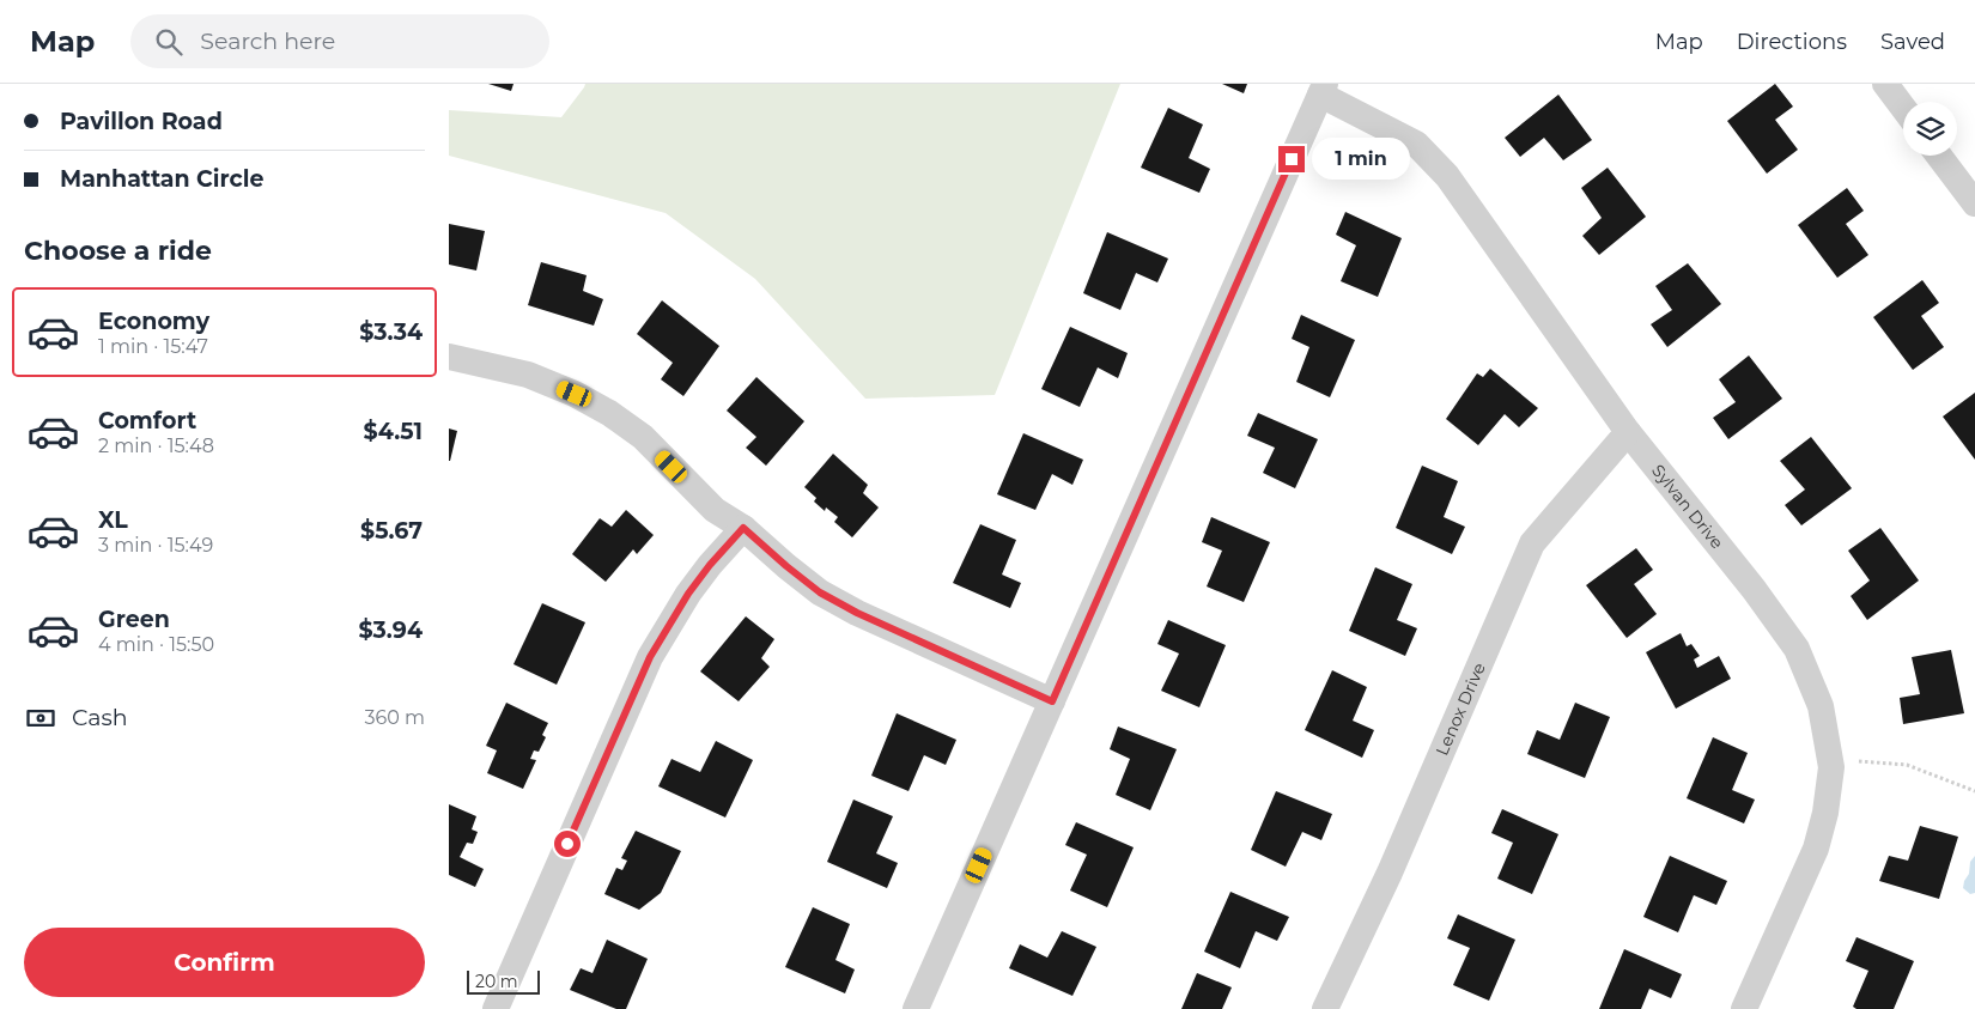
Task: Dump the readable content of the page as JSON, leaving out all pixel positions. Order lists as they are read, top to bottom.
{
  "streets": {
    "street": ["Sylvan Drive", "Lenox Drive"]
  },
  "crossings": [
    ["Sylvan Drive", "Lenox Drive"]
  ],
  "scale_bar": "20 m",
  "page": {
    "header": "Map",
    "search": "Search here",
    "nav": ["Map", "Directions", "Saved"],
    "banner": ["Pavillon Road", "Manhattan Circle"],
    "bubble": "1 min",
    "heading": "Choose a ride",
    "list": [
      {
        "name": "Economy",
        "note": "1 min · 15:47",
        "value": "$3.34"
      },
      {
        "name": "Comfort",
        "note": "2 min · 15:48",
        "value": "$4.51"
      },
      {
        "name": "XL",
        "note": "3 min · 15:49",
        "value": "$5.67"
      },
      {
        "name": "Green",
        "note": "4 min · 15:50",
        "value": "$3.94"
      }
    ],
    "pay": ["Cash", "360 m"],
    "buttons": "Confirm",
    "scale": "20 m"
  }
}
